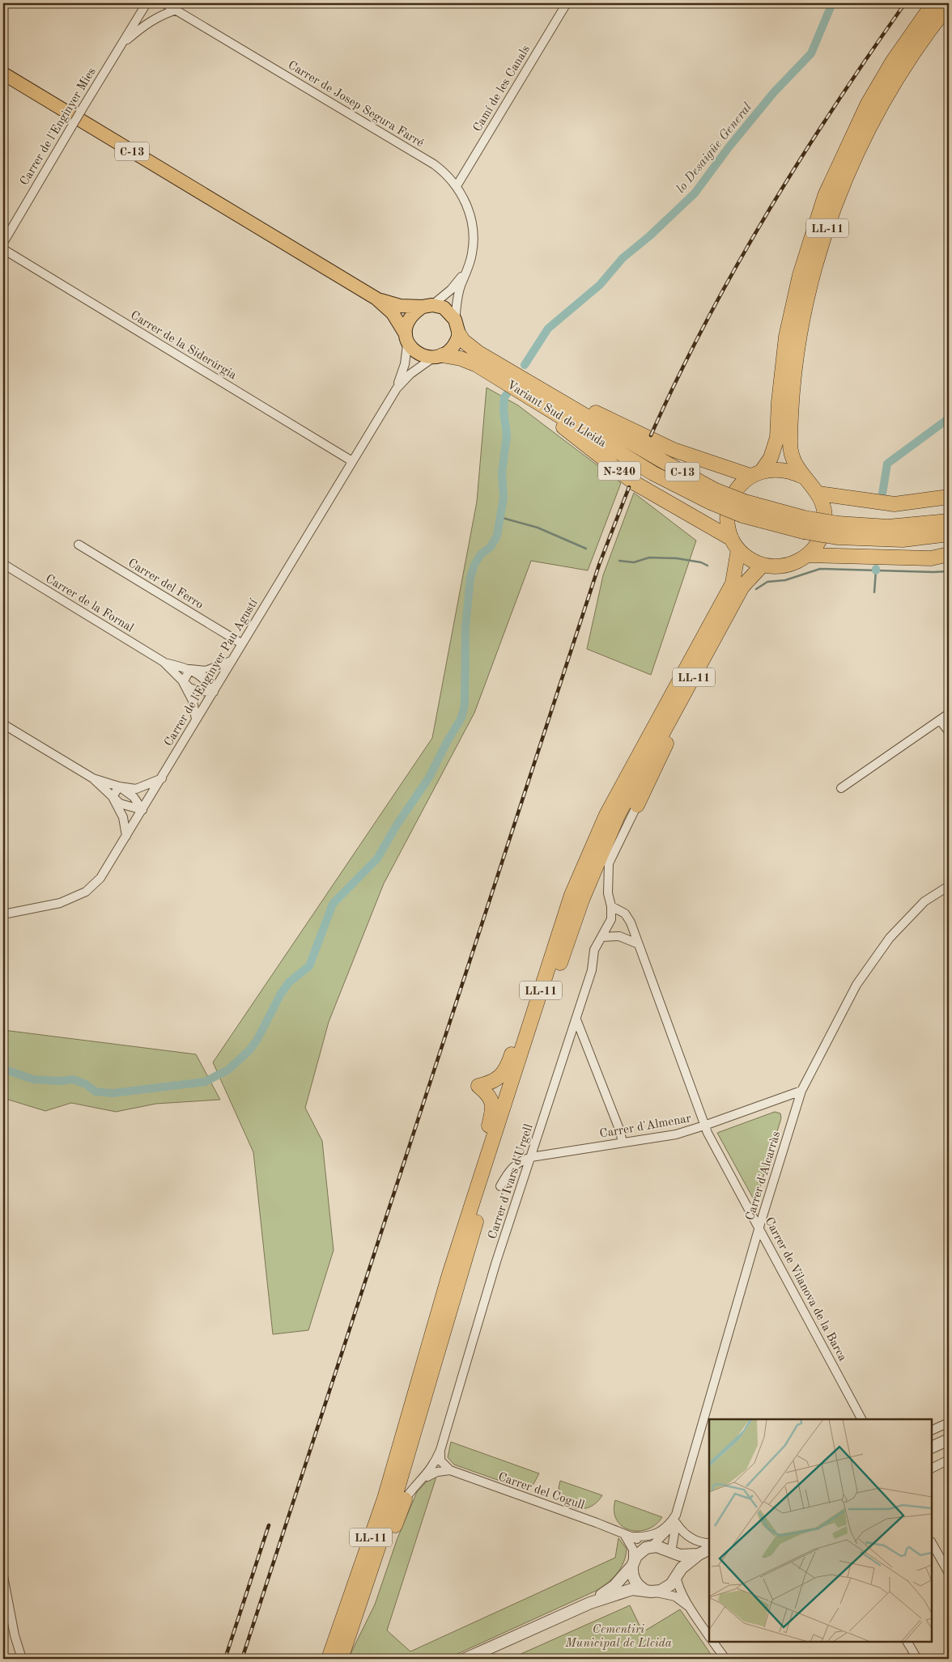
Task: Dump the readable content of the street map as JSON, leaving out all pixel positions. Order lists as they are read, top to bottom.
{
  "streets": {
    "highway": [
      "C-13",
      "LL-11",
      "Variant Sud de Lleida",
      "N-240"
    ],
    "street": [
      "Camí de les Canals",
      "Carrer de Josep Segura Farré",
      "Carrer de l'Enginyer Mies",
      "Carrer de la Siderúrgia",
      "Carrer del Ferro",
      "Carrer de la Fornal",
      "Carrer de l'Enginyer Pau Agustí",
      "Carrer d'Almenar",
      "Carrer d'Alcarràs",
      "Carrer d'Ivars d'Urgell",
      "Carrer de Vilanova de la Barca",
      "Carrer del Cogull"
    ]
  },
  "crossings": [
    ["Camí de les Canals", "Carrer de Josep Segura Farré"],
    ["Carrer de Josep Segura Farré", "Carrer de l'Enginyer Mies"],
    ["Carrer de Josep Segura Farré", "C-13"],
    ["Carrer de Josep Segura Farré", "Variant Sud de Lleida"],
    ["Carrer de Josep Segura Farré", "Carrer de l'Enginyer Pau Agustí"],
    ["C-13", "Variant Sud de Lleida"],
    ["C-13", "Carrer de l'Enginyer Pau Agustí"],
    ["LL-11", "N-240"],
    ["Carrer de la Siderúrgia", "Carrer de l'Enginyer Pau Agustí"],
    ["Variant Sud de Lleida", "N-240"],
    ["Variant Sud de Lleida", "Carrer de l'Enginyer Pau Agustí"],
    ["Carrer del Ferro", "Carrer de l'Enginyer Pau Agustí"],
    ["Carrer de la Fornal", "Carrer de l'Enginyer Pau Agustí"],
    ["Carrer d'Almenar", "Carrer d'Alcarràs"],
    ["Carrer d'Almenar", "Carrer d'Ivars d'Urgell"],
    ["Carrer d'Almenar", "Carrer de Vilanova de la Barca"],
    ["Carrer d'Alcarràs", "Carrer de Vilanova de la Barca"],
    ["Carrer d'Alcarràs", "Carrer del Cogull"],
    ["Carrer d'Ivars d'Urgell", "Carrer de Vilanova de la Barca"]
  ],
  "water": ["lo Desaigüe General"],
  "parks": ["Cementiri Municipal de Lleida"]
}
